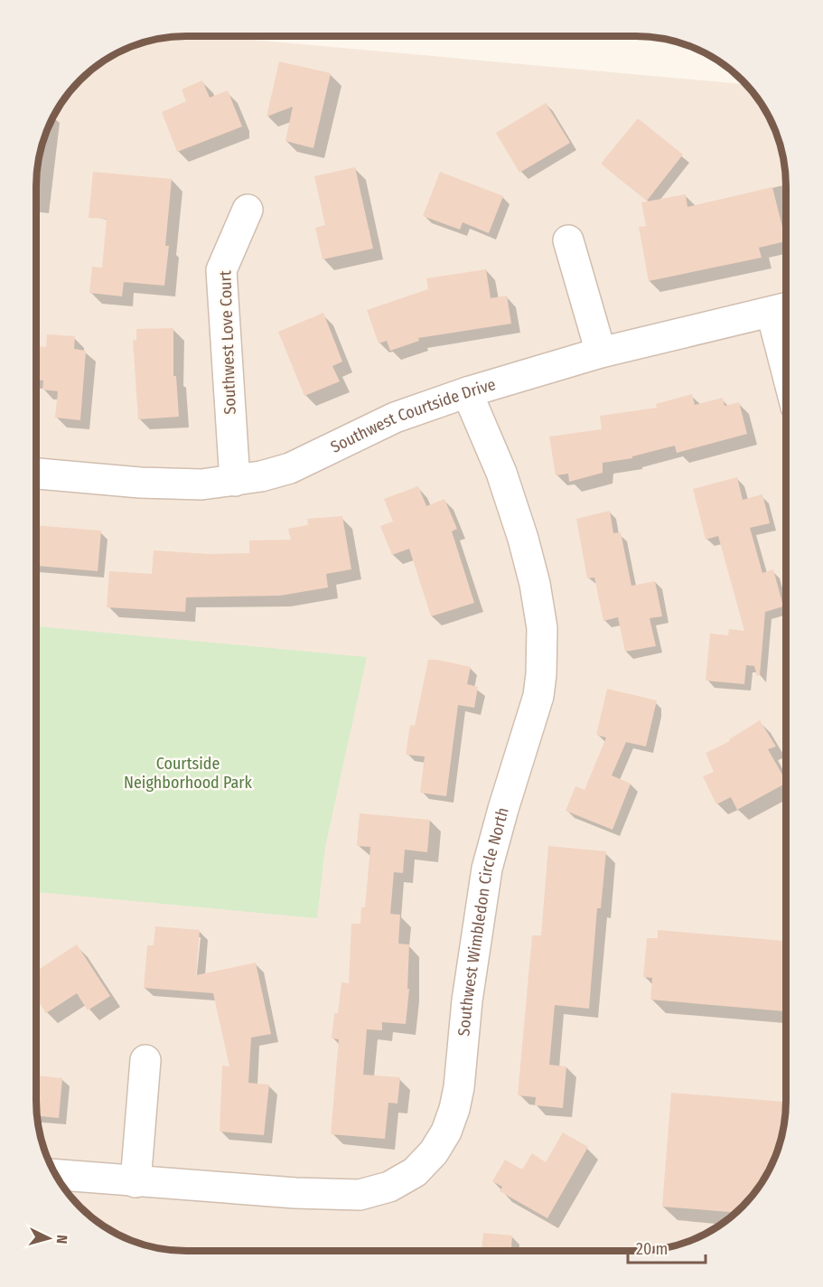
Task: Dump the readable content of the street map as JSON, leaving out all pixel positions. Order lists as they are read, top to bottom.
{
  "streets": {
    "street": ["Southwest Love Court", "Southwest Courtside Drive", "Southwest Wimbledon Circle North"]
  },
  "crossings": [
    ["Southwest Love Court", "Southwest Courtside Drive"],
    ["Southwest Courtside Drive", "Southwest Wimbledon Circle North"]
  ],
  "parks": ["Courtside Neighborhood Park"],
  "scale_bar": "20 m",
  "north": "right"
}
